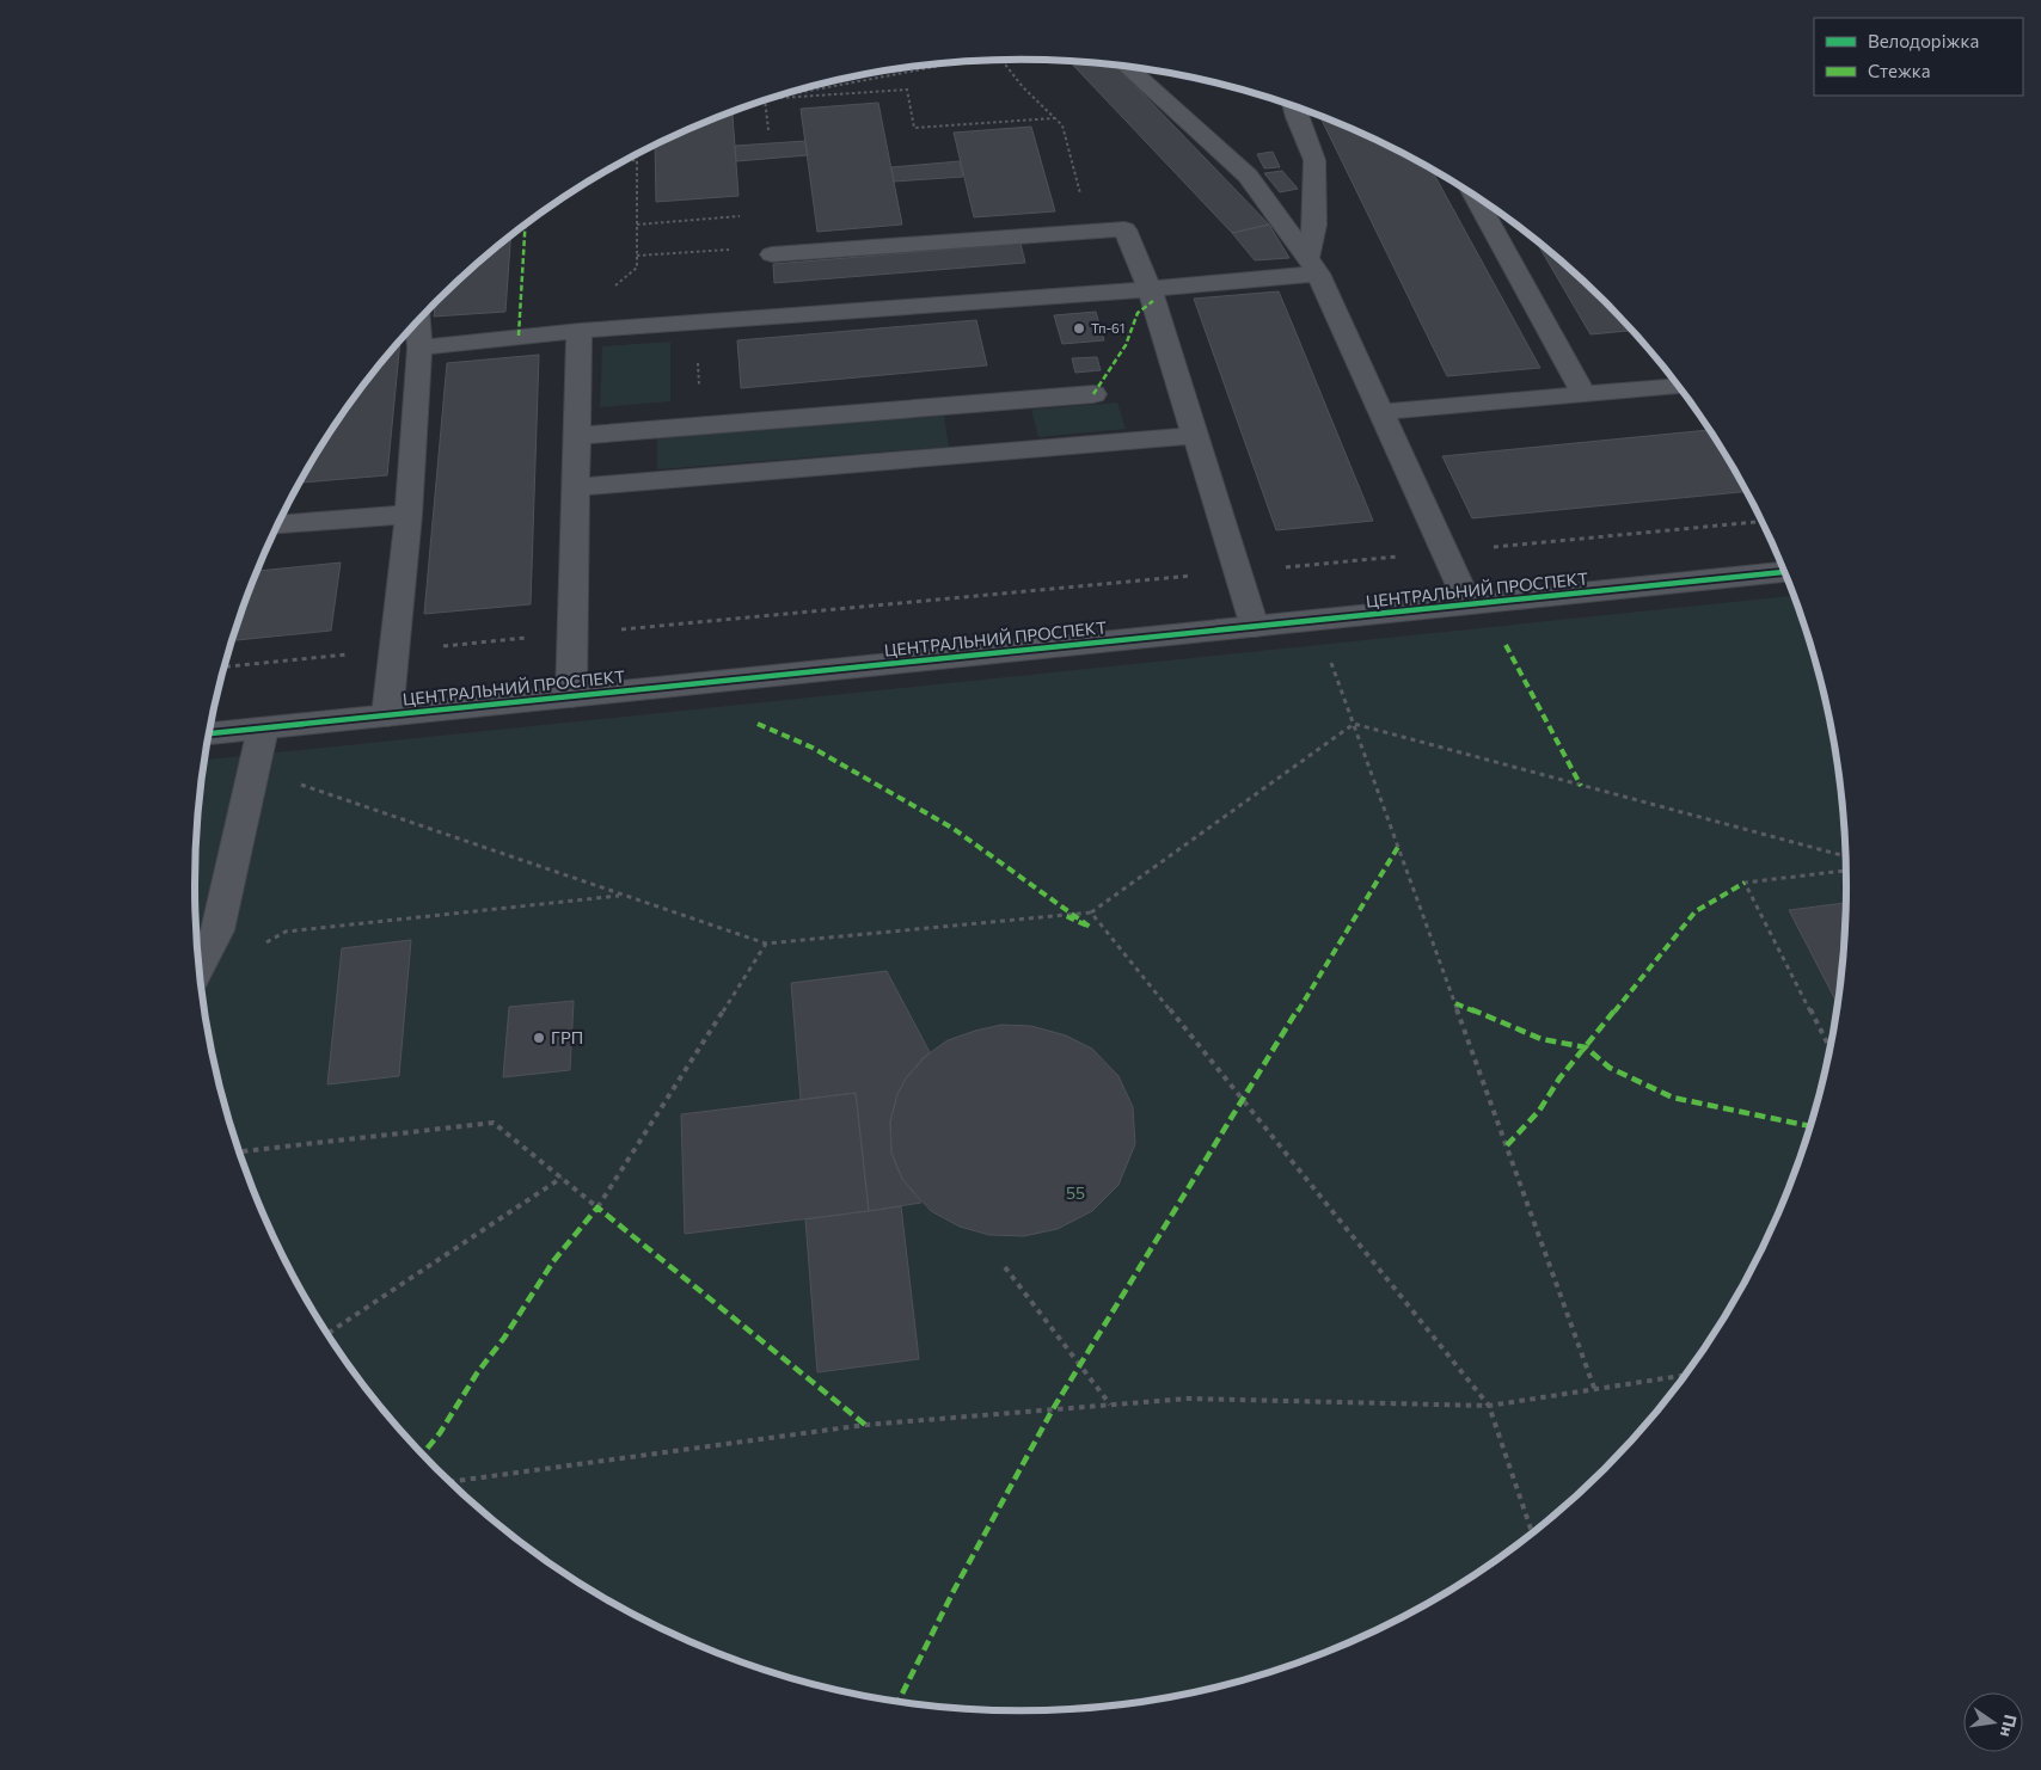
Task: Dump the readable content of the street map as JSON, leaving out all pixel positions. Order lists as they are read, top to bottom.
{
  "streets": {
    "street": ["ЦЕНТРАЛЬНИЙ ПРОСПЕКТ"]
  },
  "parks": ["55"],
  "places": ["Тп-61", "ГРП"],
  "legend": ["Велодоріжка", "Стежка"],
  "north": "right"
}
